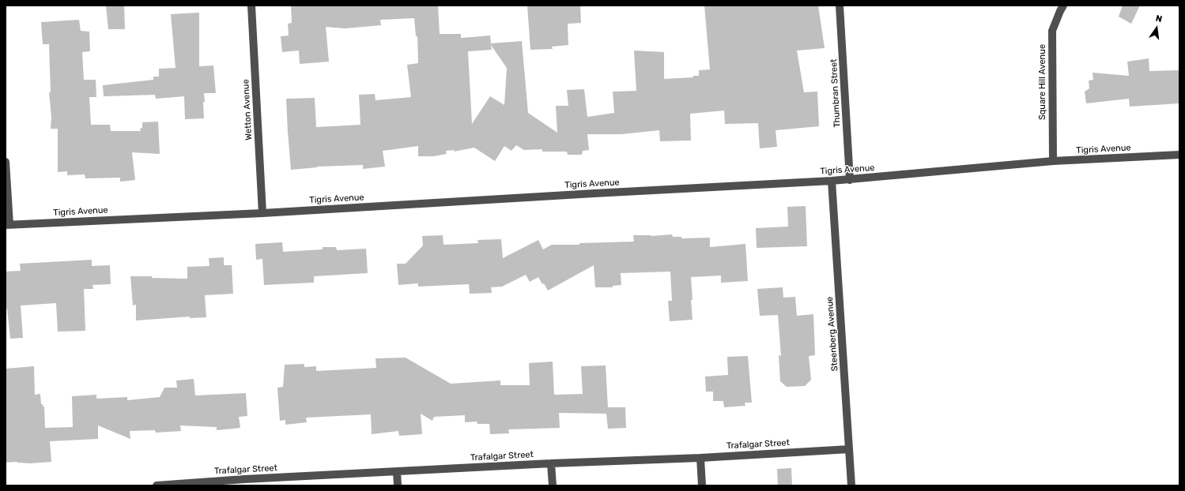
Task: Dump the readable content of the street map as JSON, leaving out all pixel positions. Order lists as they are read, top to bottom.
{
  "streets": {
    "street": [
      "Square Hill Avenue",
      "Thumbran Street",
      "Wetton Avenue",
      "Tigris Avenue",
      "Steenberg Avenue",
      "Trafalgar Street"
    ]
  },
  "crossings": [
    ["Square Hill Avenue", "Tigris Avenue"],
    ["Thumbran Street", "Tigris Avenue"],
    ["Wetton Avenue", "Tigris Avenue"],
    ["Tigris Avenue", "Steenberg Avenue"],
    ["Steenberg Avenue", "Trafalgar Street"]
  ],
  "north": "top"
}
